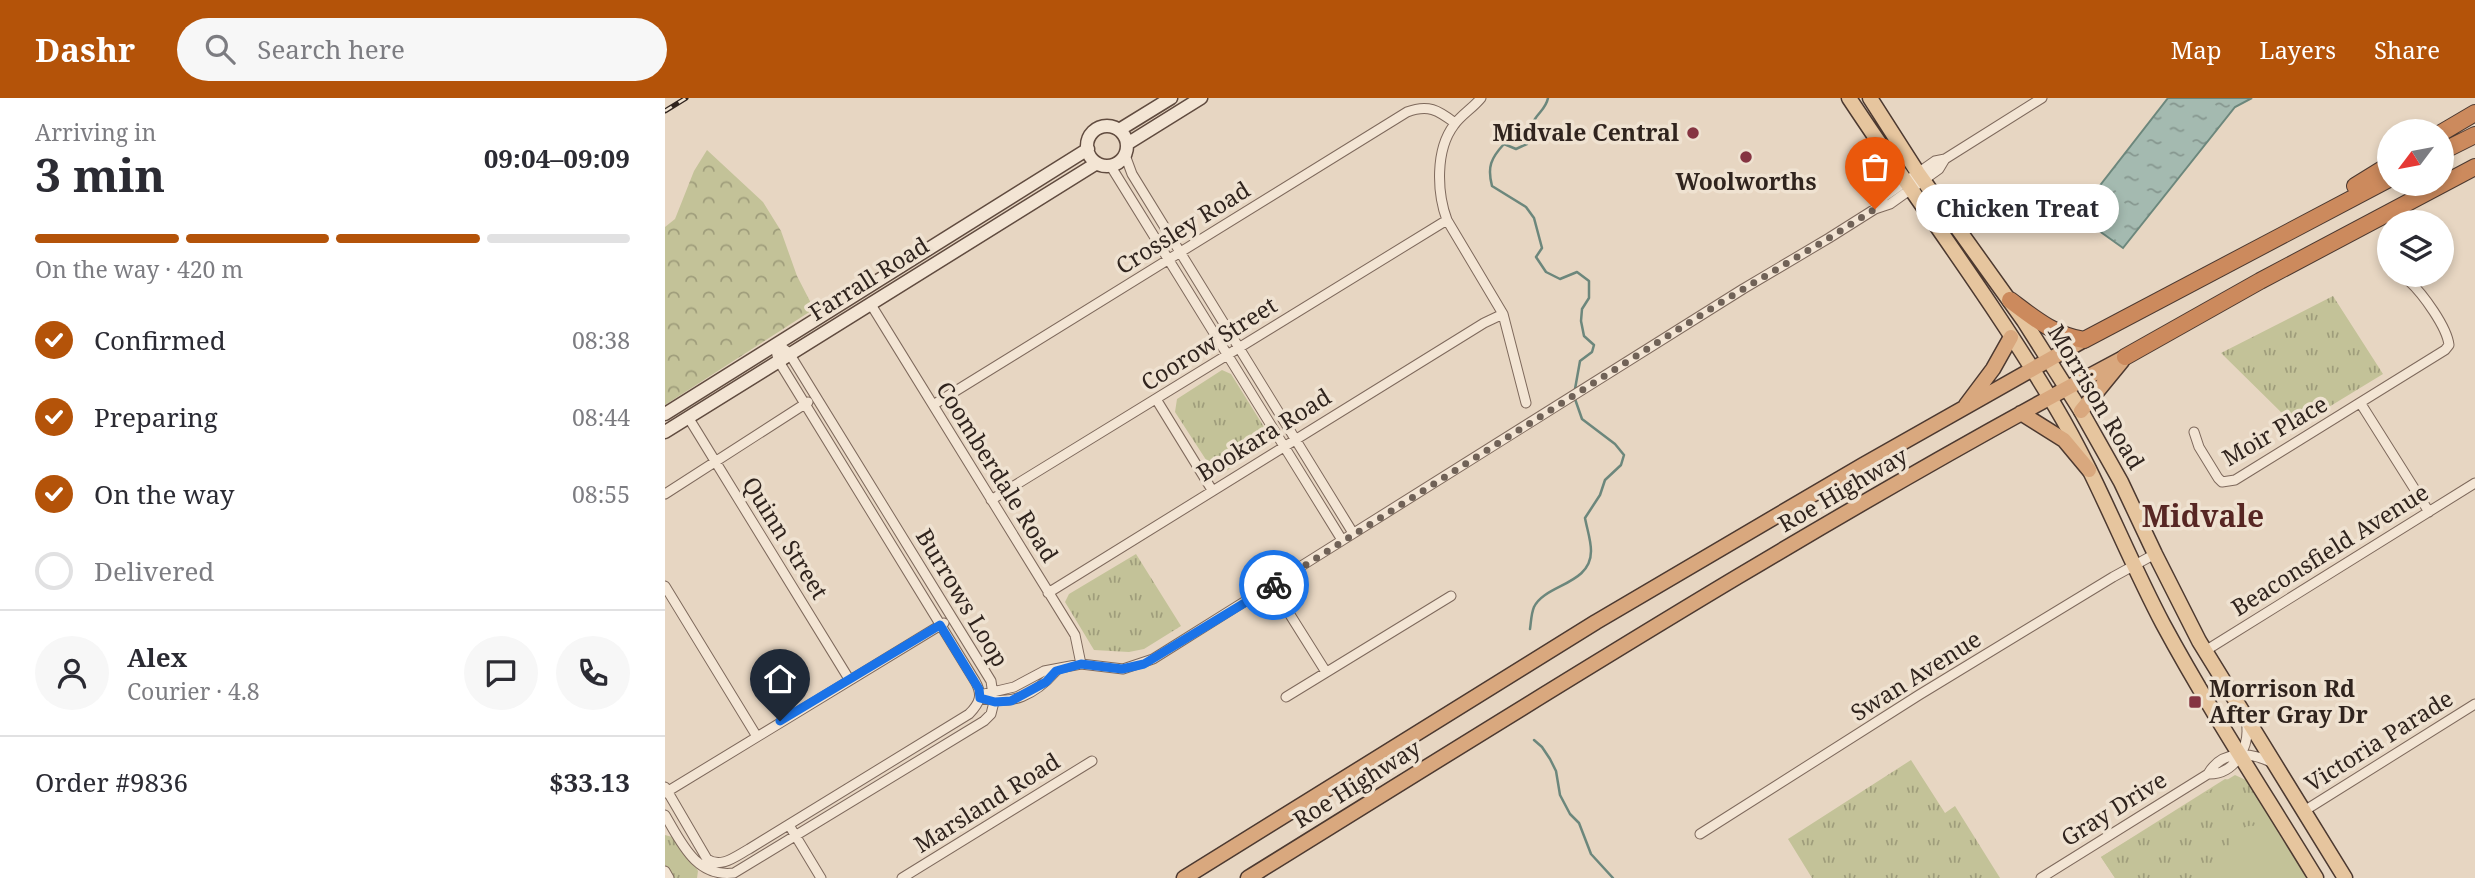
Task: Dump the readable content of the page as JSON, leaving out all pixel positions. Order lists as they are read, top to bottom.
{
  "streets": {
    "highway": ["Roe Highway"],
    "main road": ["Farrall Road", "Morrison Road"],
    "street": [
      "Crossley Road",
      "Coorow Street",
      "Moir Place",
      "Bookara Road",
      "Coomberdale Road",
      "Quinn Street",
      "Beaconsfield Avenue",
      "Burrows Loop",
      "Swan Avenue",
      "Victoria Parade",
      "Marsland Road",
      "Gray Drive"
    ]
  },
  "crossings": [
    ["Crossley Road", "Coomberdale Road"],
    ["Farrall Road", "Coomberdale Road"],
    ["Farrall Road", "Quinn Street"],
    ["Farrall Road", "Burrows Loop"],
    ["Coorow Street", "Coomberdale Road"],
    ["Morrison Road", "Roe Highway"],
    ["Morrison Road", "Beaconsfield Avenue"],
    ["Morrison Road", "Swan Avenue"],
    ["Morrison Road", "Victoria Parade"],
    ["Morrison Road", "Gray Drive"],
    ["Moir Place", "Beaconsfield Avenue"],
    ["Bookara Road", "Coomberdale Road"]
  ],
  "districts": ["Midvale"],
  "places": {
    "other": ["Midvale Central", "Woolworths", "Chicken Treat"],
    "transit": ["Morrison Rd After Gray Dr"]
  },
  "north": "bottom left",
  "page": {
    "header": "Dashr",
    "search": "Search here",
    "nav": ["Map", "Layers", "Share"],
    "heading": ["3 min", "Arriving in", "09:04–09:09"],
    "panel": [
      "Alex",
      "Courier · 4.8",
      "Order #9836",
      "$33.13"
    ],
    "bubble": "Chicken Treat",
    "bar": "On the way · 420 m",
    "list": [
      ["Confirmed", "08:38"],
      ["Preparing", "08:44"],
      ["On the way", "08:55"],
      "Delivered"
    ]
  }
}
